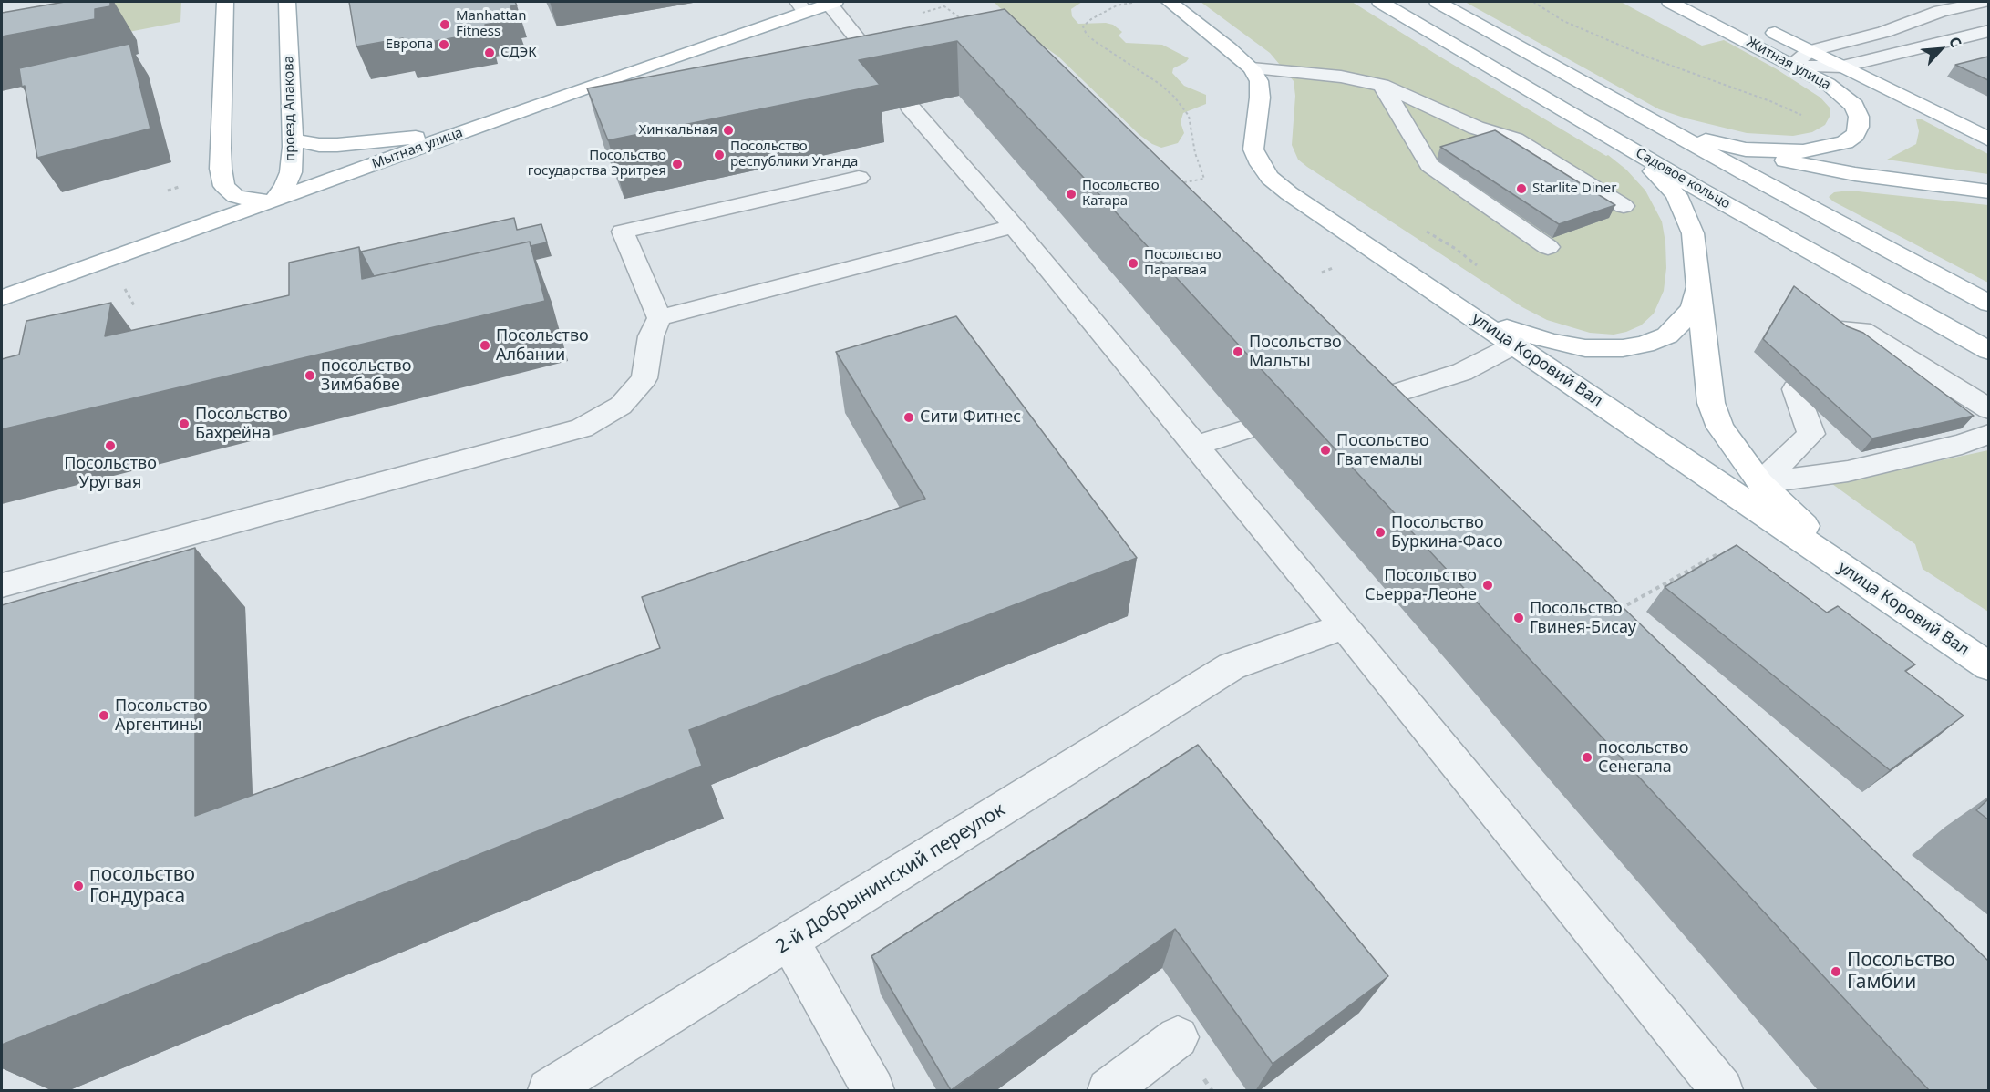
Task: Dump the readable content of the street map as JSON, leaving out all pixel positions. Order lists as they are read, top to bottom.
{
  "streets": {
    "main road": [
      "Житная улица",
      "проезд Апакова",
      "Мытная улица",
      "Садовое кольцо",
      "улица Коровий Вал"
    ],
    "street": ["2-й Добрынинский переулок"]
  },
  "crossings": [
    ["проезд Апакова", "Мытная улица"]
  ],
  "places": [
    "Manhattan Fitness",
    "Европа",
    "СДЭК",
    "Хинкальная",
    "Посольство республики Уганда",
    "Посольство государства Эритрея",
    "Starlite Diner",
    "Посольство Катара",
    "Посольство Парагвая",
    "Посольство Албании",
    "Посольство Мальты",
    "посольство Зимбабве",
    "Сити Фитнес",
    "Посольство Бахрейна",
    "Посольство Уругвая",
    "Посольство Гватемалы",
    "Посольство Буркина-Фасо",
    "Посольство Сьерра-Леоне",
    "Посольство Гвинея-Бисау",
    "Посольство Аргентины",
    "посольство Сенегала",
    "посольство Гондураса",
    "Посольство Гамбии"
  ],
  "north": "top right"
}
